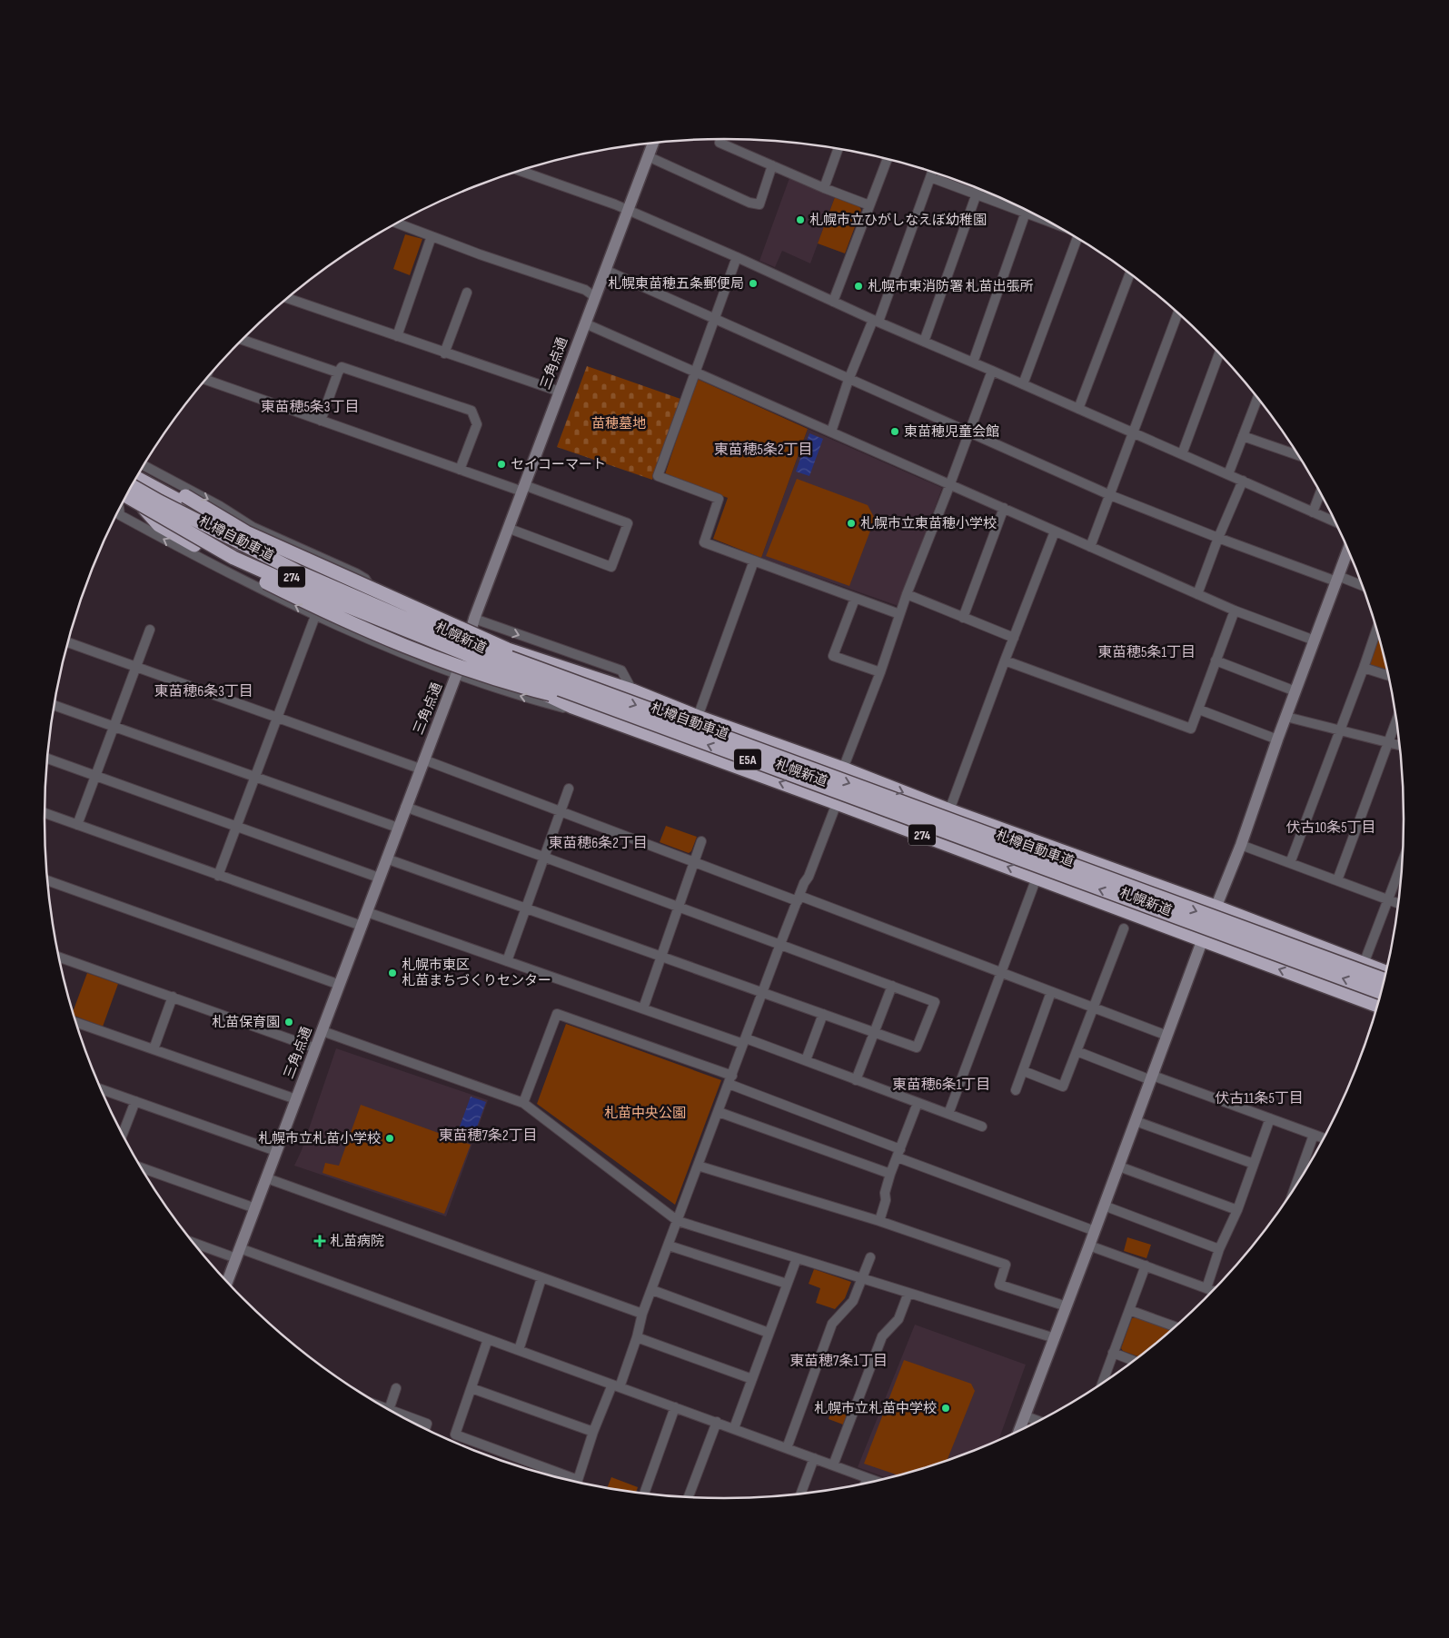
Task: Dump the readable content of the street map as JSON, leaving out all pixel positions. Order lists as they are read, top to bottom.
{
  "streets": {
    "highway": [
      "札樽自動車道",
      "274",
      "札幌新道",
      "E5A"
    ],
    "street": ["三角点通"]
  },
  "crossings": [
    ["三角点通", "札幌新道"]
  ],
  "districts": [
    "東苗穂5条3丁目",
    "東苗穂5条2丁目",
    "東苗穂5条1丁目",
    "東苗穂6条3丁目",
    "伏古10条5丁目",
    "東苗穂6条2丁目",
    "東苗穂6条1丁目",
    "伏古11条5丁目",
    "東苗穂7条2丁目",
    "東苗穂7条1丁目"
  ],
  "parks": ["苗穂墓地", "札苗中央公園"],
  "places": {
    "other": [
      "札幌市立ひがしなえぼ幼稚園",
      "札幌東苗穂五条郵便局",
      "札幌市東消防署 札苗出張所",
      "東苗穂児童会館",
      "セイコーマート",
      "札幌市立東苗穂小学校",
      "札幌市東区 札苗まちづくりセンター",
      "札苗保育園",
      "札幌市立札苗小学校",
      "札幌市立札苗中学校"
    ],
    "health": ["札苗病院"]
  }
}
